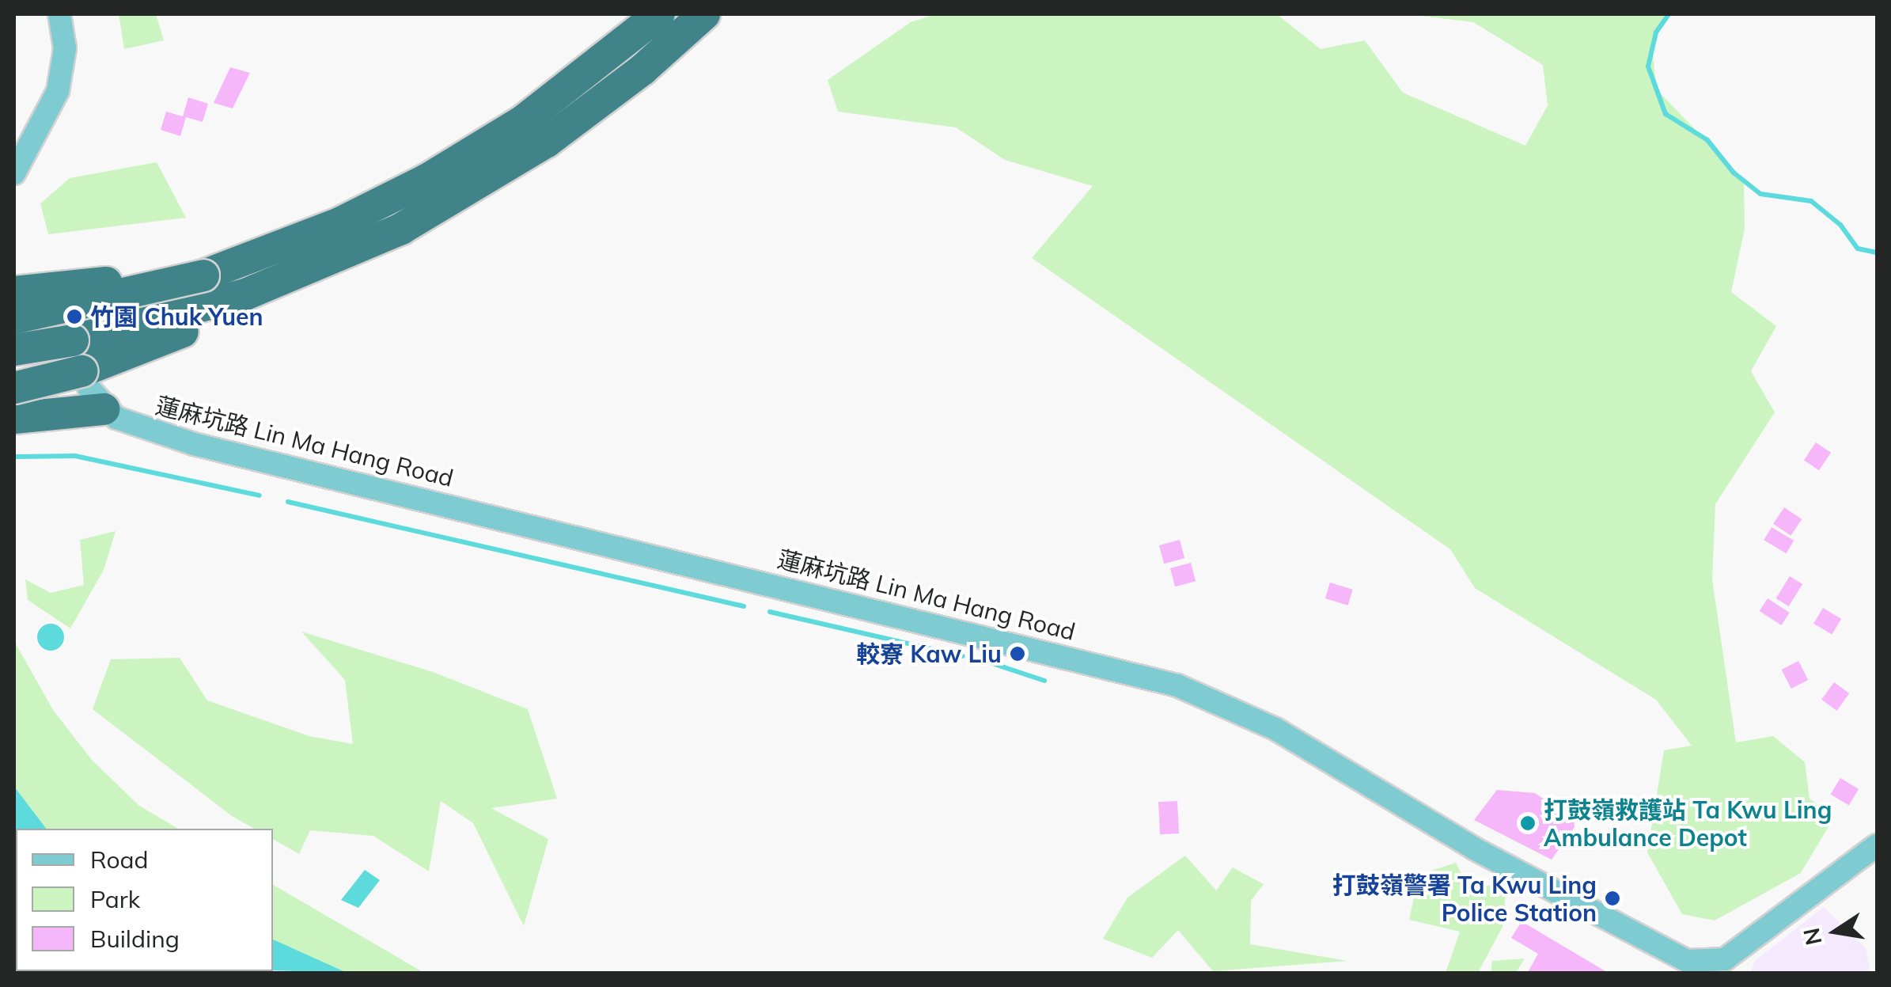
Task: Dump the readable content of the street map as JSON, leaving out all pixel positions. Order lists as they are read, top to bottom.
{
  "streets": {
    "street": ["蓮麻坑路 Lin Ma Hang Road"]
  },
  "places": [
    "竹園 Chuk Yuen",
    "較寮 Kaw Liu",
    "打鼓嶺救護站 Ta Kwu Ling Ambulance Depot",
    "打鼓嶺警署 Ta Kwu Ling Police Station"
  ],
  "legend": ["Road", "Park", "Building"],
  "north": "left"
}
